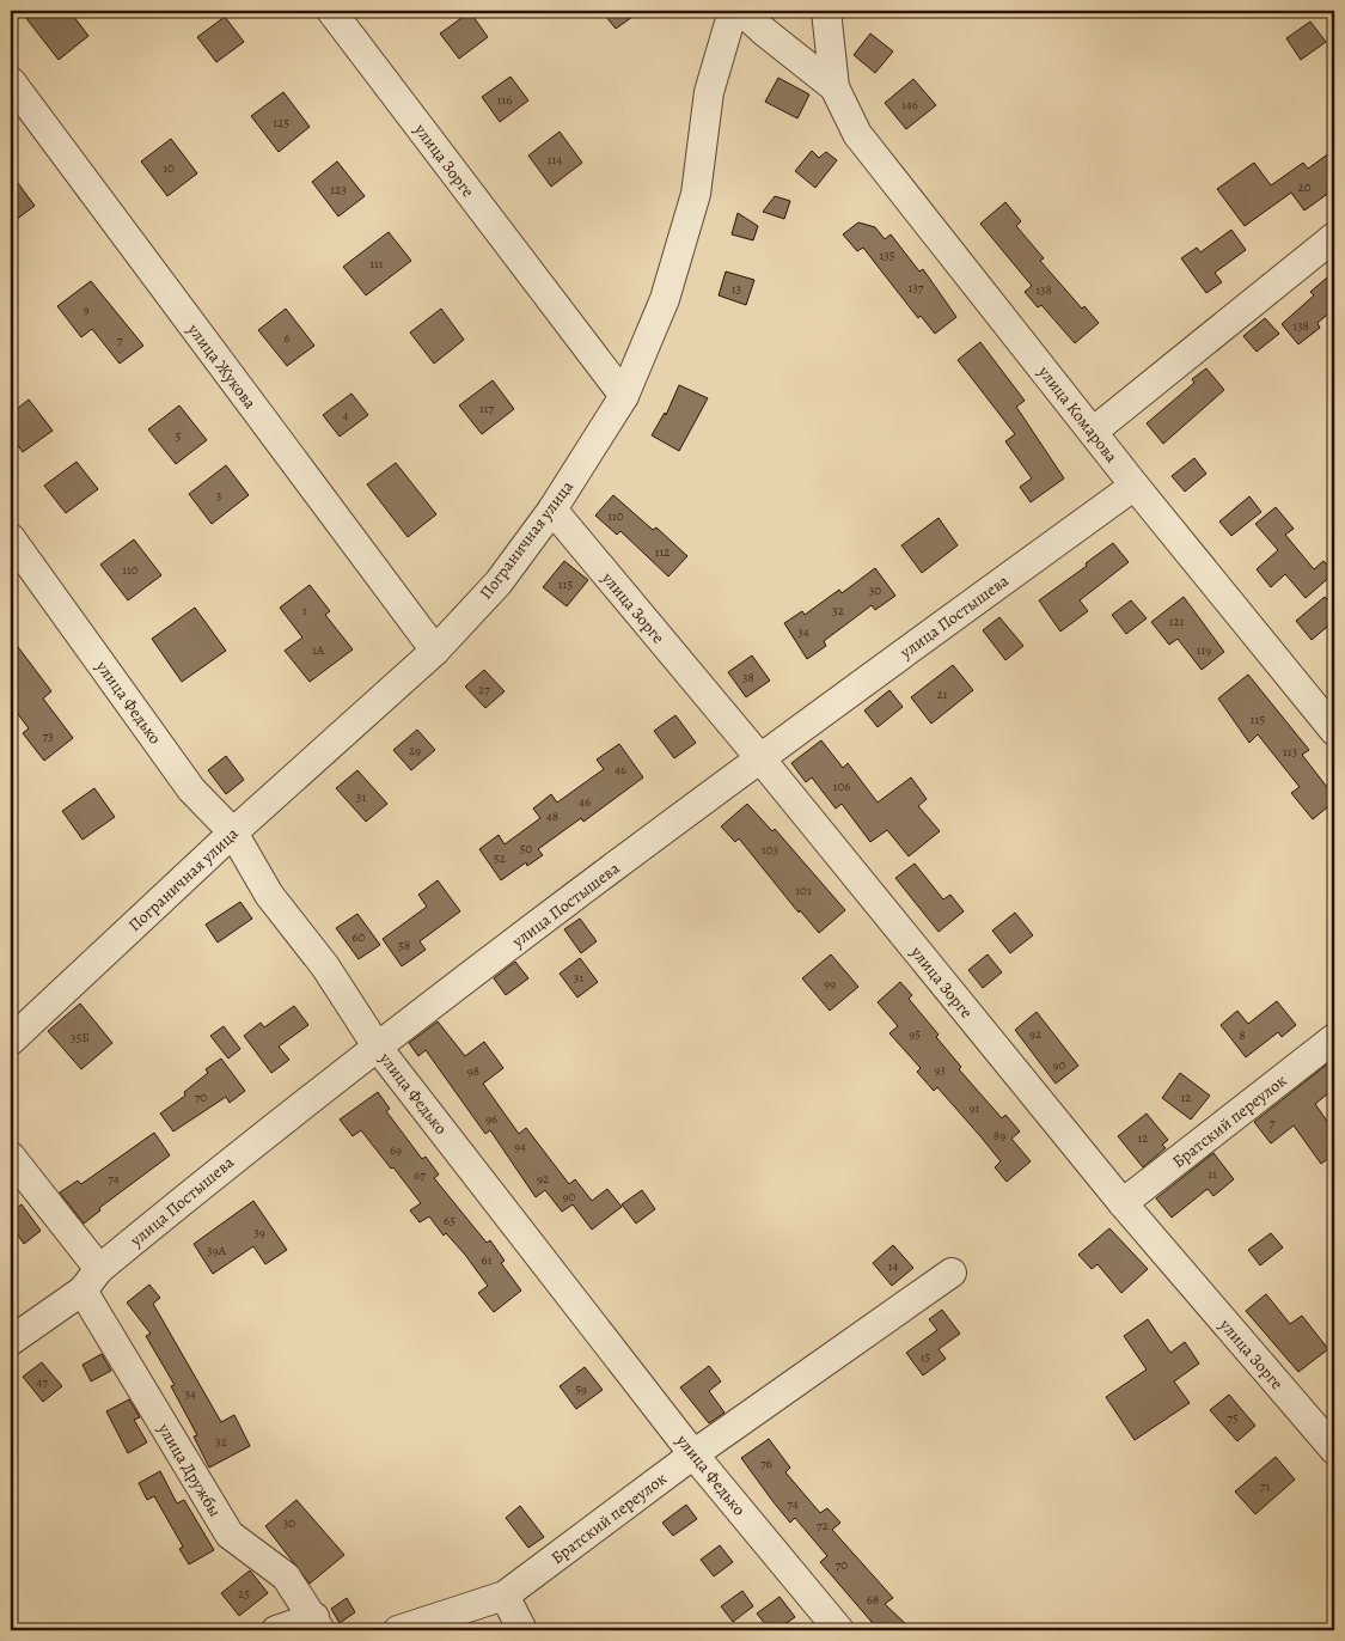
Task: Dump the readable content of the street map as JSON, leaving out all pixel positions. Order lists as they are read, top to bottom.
{
  "streets": {
    "street": [
      "улица Зорге",
      "улица Жукова",
      "улица Комарова",
      "Пограничная улица",
      "улица Постышева",
      "улица Федько",
      "Братский переулок",
      "улица Дружбы"
    ]
  },
  "crossings": [
    ["улица Зорге", "Пограничная улица"],
    ["улица Зорге", "улица Постышева"],
    ["улица Зорге", "Братский переулок"],
    ["улица Жукова", "Пограничная улица"],
    ["улица Комарова", "улица Постышева"],
    ["Пограничная улица", "улица Федько"],
    ["улица Постышева", "улица Федько"],
    ["улица Постышева", "улица Дружбы"],
    ["улица Федько", "Братский переулок"]
  ],
  "house_numbers": [
    "116",
    "146",
    "125",
    "114",
    "10",
    "20",
    "123",
    "135",
    "111",
    "137",
    "13",
    "138",
    "9",
    "138",
    "6",
    "7",
    "117",
    "4",
    "5",
    "3",
    "110",
    "112",
    "110",
    "115",
    "30",
    "1",
    "32",
    "121",
    "34",
    "1А",
    "119",
    "38",
    "27",
    "21",
    "115",
    "73",
    "29",
    "113",
    "46",
    "106",
    "31",
    "46",
    "48",
    "50",
    "103",
    "52",
    "101",
    "60",
    "58",
    "31",
    "99",
    "95",
    "92",
    "8",
    "35Б",
    "90",
    "93",
    "98",
    "70",
    "12",
    "91",
    "96",
    "7",
    "89",
    "12",
    "94",
    "69",
    "11",
    "67",
    "74",
    "92",
    "90",
    "65",
    "39",
    "39А",
    "61",
    "14",
    "15",
    "47",
    "59",
    "34",
    "75",
    "32",
    "76",
    "71",
    "74",
    "30",
    "72",
    "70",
    "25",
    "68"
  ]
}
